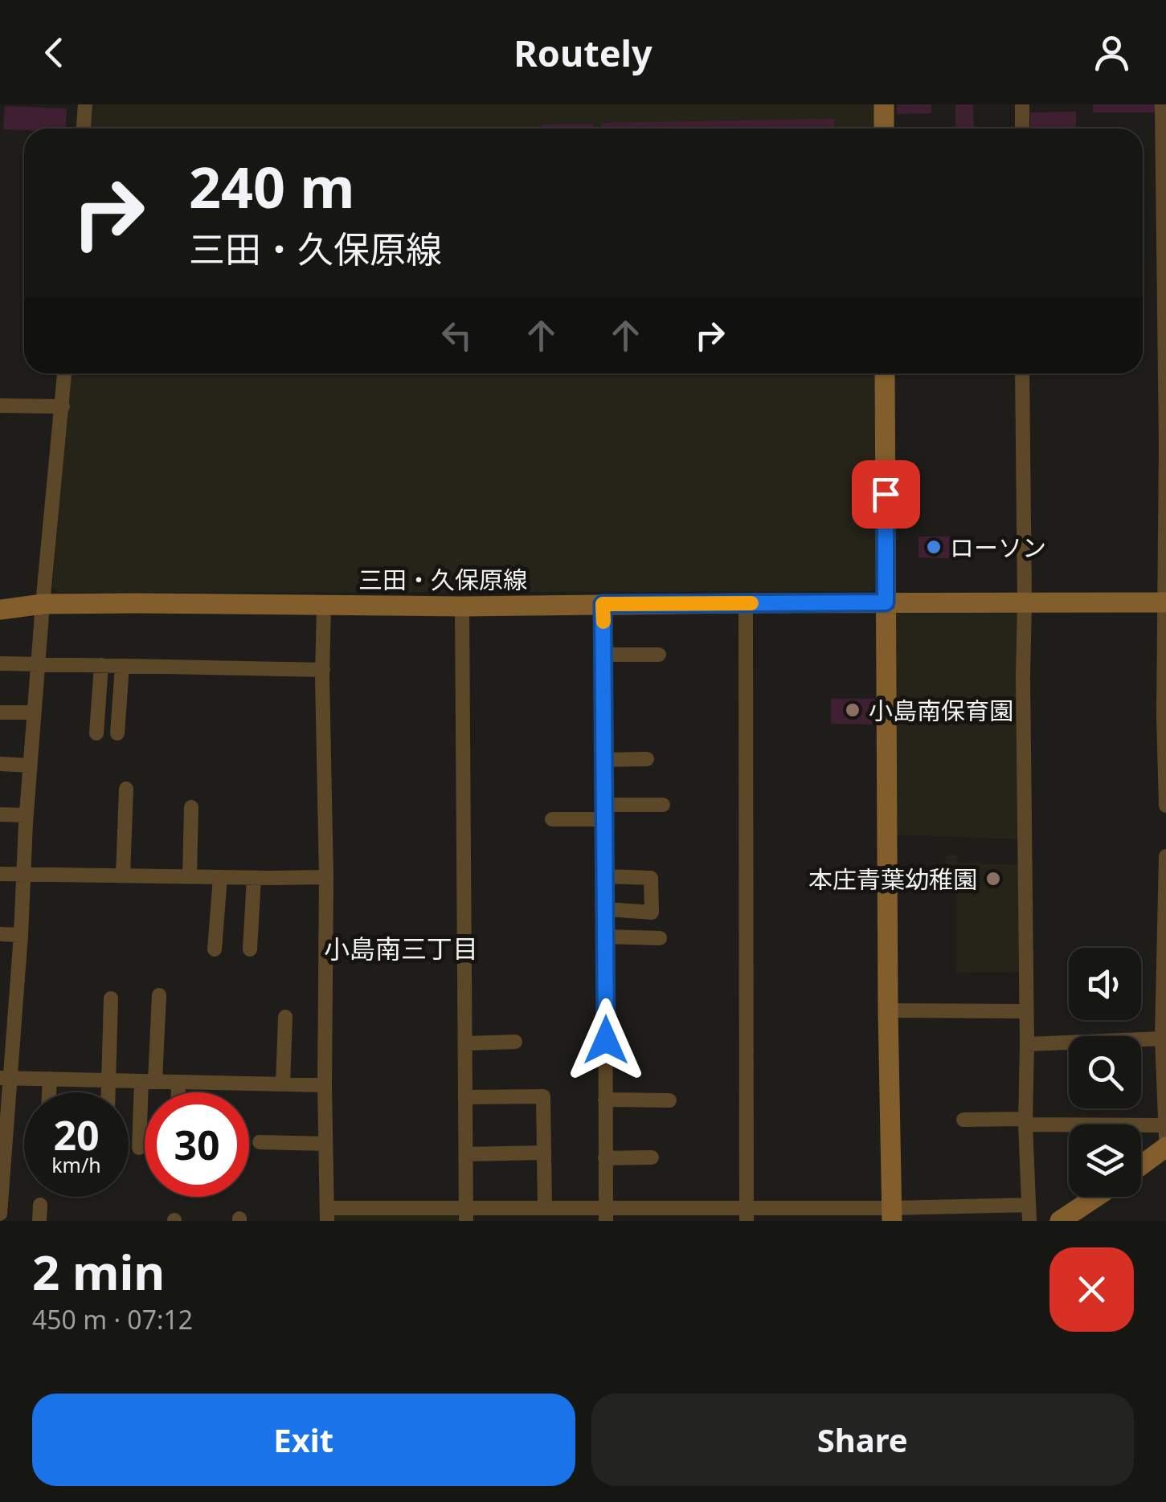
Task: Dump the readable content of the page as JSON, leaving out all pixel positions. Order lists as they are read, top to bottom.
{
  "streets": {
    "street": ["三田・久保原線"]
  },
  "districts": ["小島南三丁目"],
  "places": ["ローソン", "小島南保育園", "本庄青葉幼稚園"],
  "page": {
    "header": "Routely",
    "turn": ["240 m", "三田・久保原線"],
    "speed": "20 km/h",
    "limit": "30",
    "heading": ["2 min", "450 m · 07:12"],
    "buttons": ["Exit", "Share"]
  }
}
